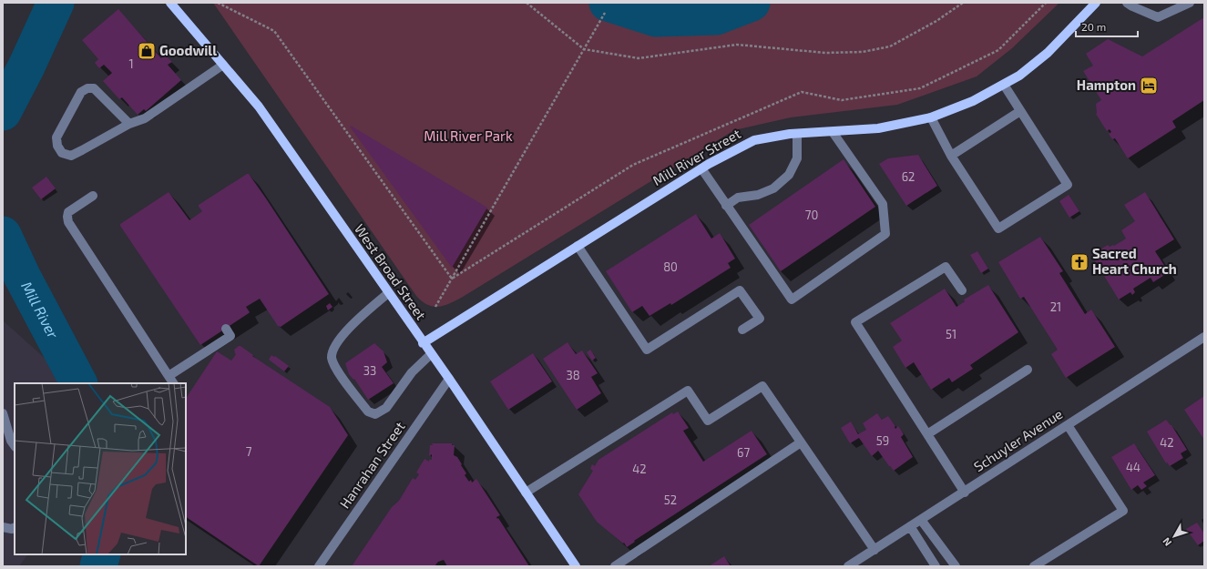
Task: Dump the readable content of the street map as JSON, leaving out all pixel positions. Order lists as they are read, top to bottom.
{
  "streets": {
    "main road": ["Mill River Street", "West Broad Street"],
    "street": ["Schuyler Avenue", "Hanrahan Street"]
  },
  "crossings": [
    ["Mill River Street", "West Broad Street"],
    ["West Broad Street", "Hanrahan Street"]
  ],
  "water": ["Mill River"],
  "parks": ["Mill River Park"],
  "places": {
    "shop": ["Goodwill"],
    "hotel": ["Hampton"],
    "church": ["Sacred Heart Church"]
  },
  "house_numbers": [
    "1",
    "62",
    "70",
    "80",
    "21",
    "51",
    "33",
    "38",
    "59",
    "42",
    "7",
    "67",
    "44",
    "42",
    "52"
  ],
  "scale_bar": "20 m",
  "north": "bottom left"
}
